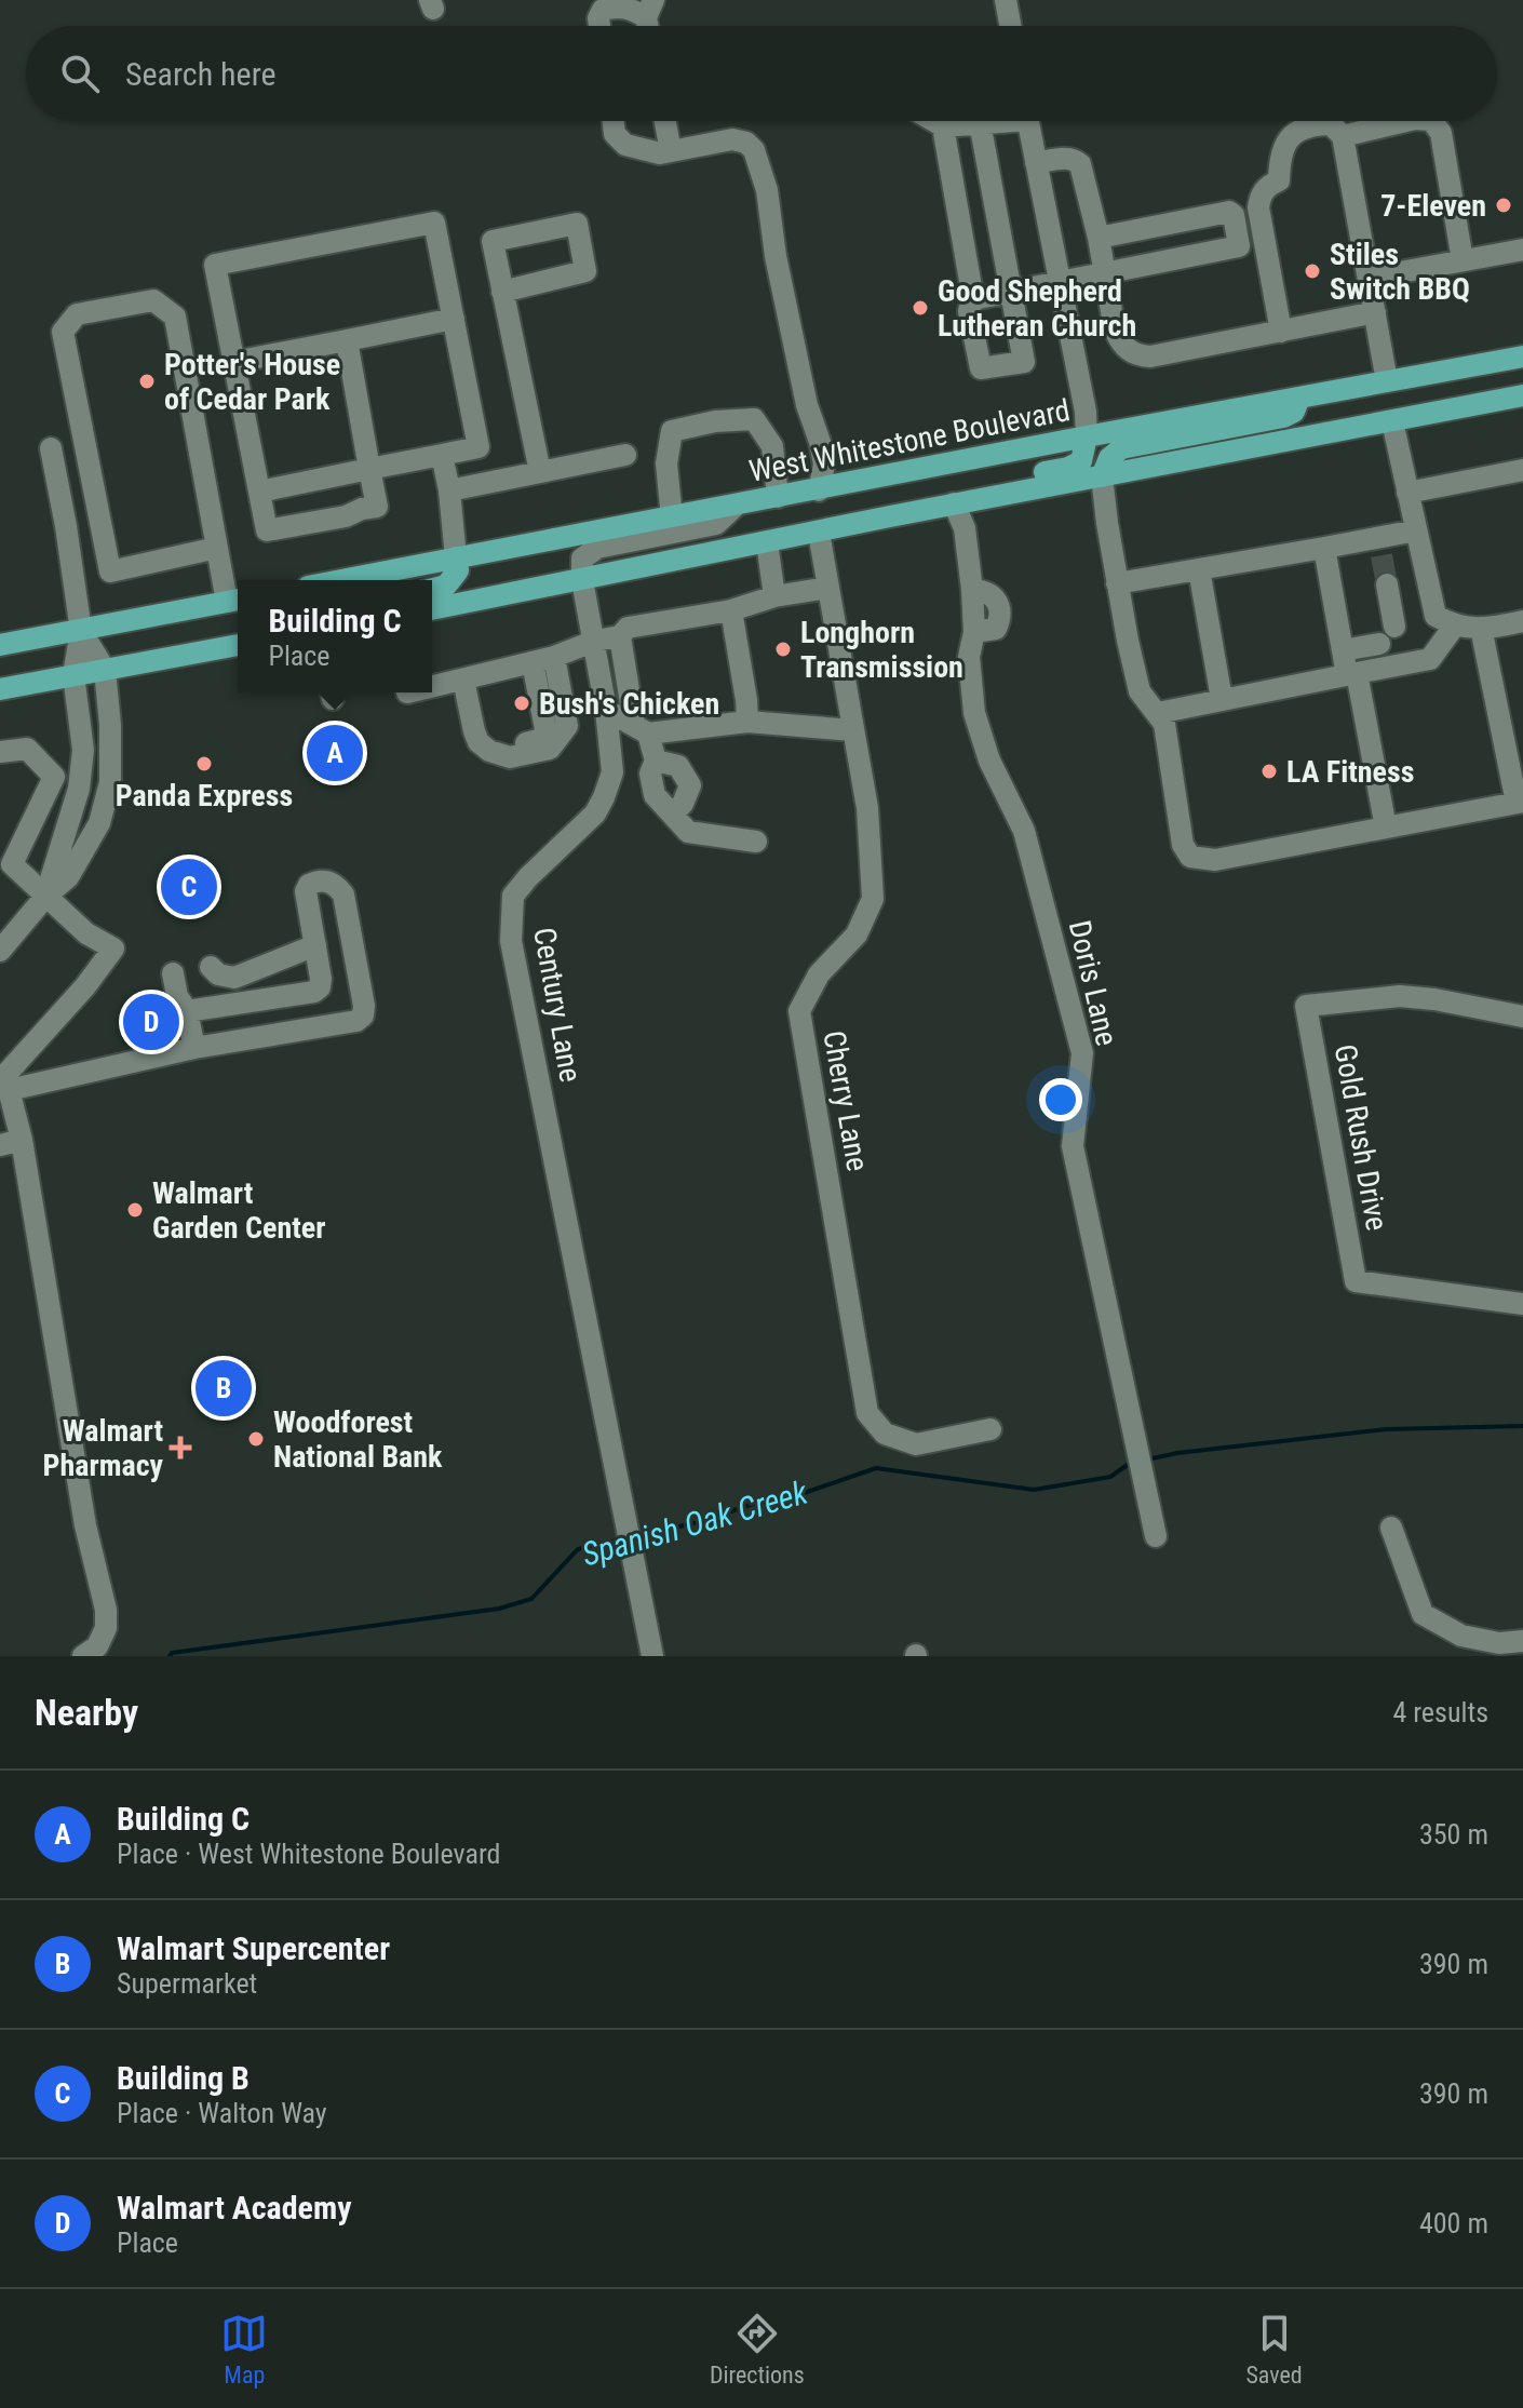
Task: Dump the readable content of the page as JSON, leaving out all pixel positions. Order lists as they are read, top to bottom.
{
  "streets": {
    "main road": ["West Whitestone Boulevard"],
    "street": [
      "Doris Lane",
      "Century Lane",
      "Cherry Lane",
      "Gold Rush Drive"
    ]
  },
  "water": ["Spanish Oak Creek"],
  "places": {
    "other": [
      "7-Eleven",
      "Stiles Switch BBQ",
      "Good Shepherd Lutheran Church",
      "Potter's House of Cedar Park",
      "Longhorn Transmission",
      "Bush's Chicken",
      "Panda Express",
      "LA Fitness",
      "Walmart Garden Center",
      "Woodforest National Bank"
    ],
    "health": ["Walmart Pharmacy"]
  },
  "page": {
    "search": "Search here",
    "popup": ["Building C", "Place"],
    "pins": [
      "A",
      "C",
      "D",
      "B"
    ],
    "heading": ["Nearby", "4 results"],
    "list": [
      {
        "mark": "A",
        "name": "Building C",
        "note": "Place · West Whitestone Boulevard",
        "value": "350 m"
      },
      {
        "mark": "B",
        "name": "Walmart Supercenter",
        "note": "Supermarket",
        "value": "390 m"
      },
      {
        "mark": "C",
        "name": "Building B",
        "note": "Place · Walton Way",
        "value": "390 m"
      },
      {
        "mark": "D",
        "name": "Walmart Academy",
        "note": "Place",
        "value": "400 m"
      }
    ],
    "nav": ["Map", "Directions", "Saved"]
  }
}
